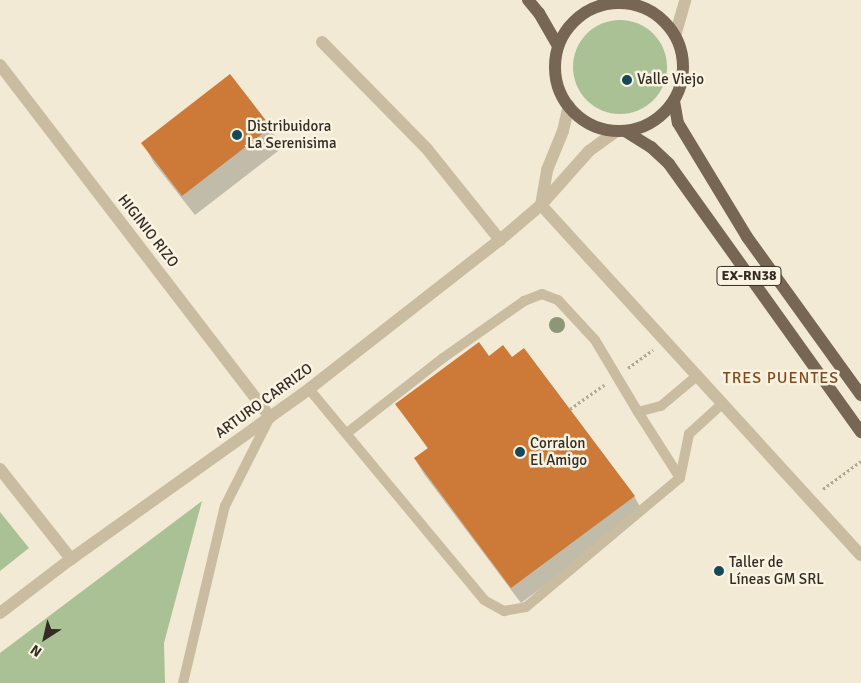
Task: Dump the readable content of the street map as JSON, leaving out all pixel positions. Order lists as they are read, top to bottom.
{
  "streets": {
    "main road": ["EX-RN38"],
    "street": ["HIGINIO RIZO", "ARTURO CARRIZO"]
  },
  "crossings": [
    ["HIGINIO RIZO", "ARTURO CARRIZO"],
    ["EX-RN38", "ARTURO CARRIZO"]
  ],
  "districts": ["TRES PUENTES"],
  "places": [
    "Valle Viejo",
    "Distribuidora La Serenisima",
    "Corralon El Amigo",
    "Taller de Líneas GM SRL"
  ],
  "north": "bottom left"
}
